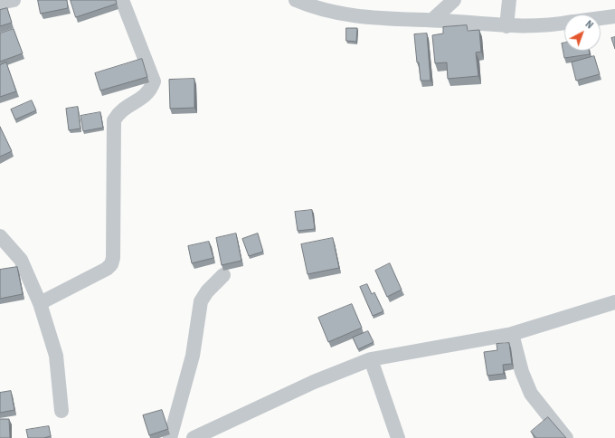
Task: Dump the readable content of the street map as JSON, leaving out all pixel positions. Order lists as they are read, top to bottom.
{
  "north": "top right"
}
